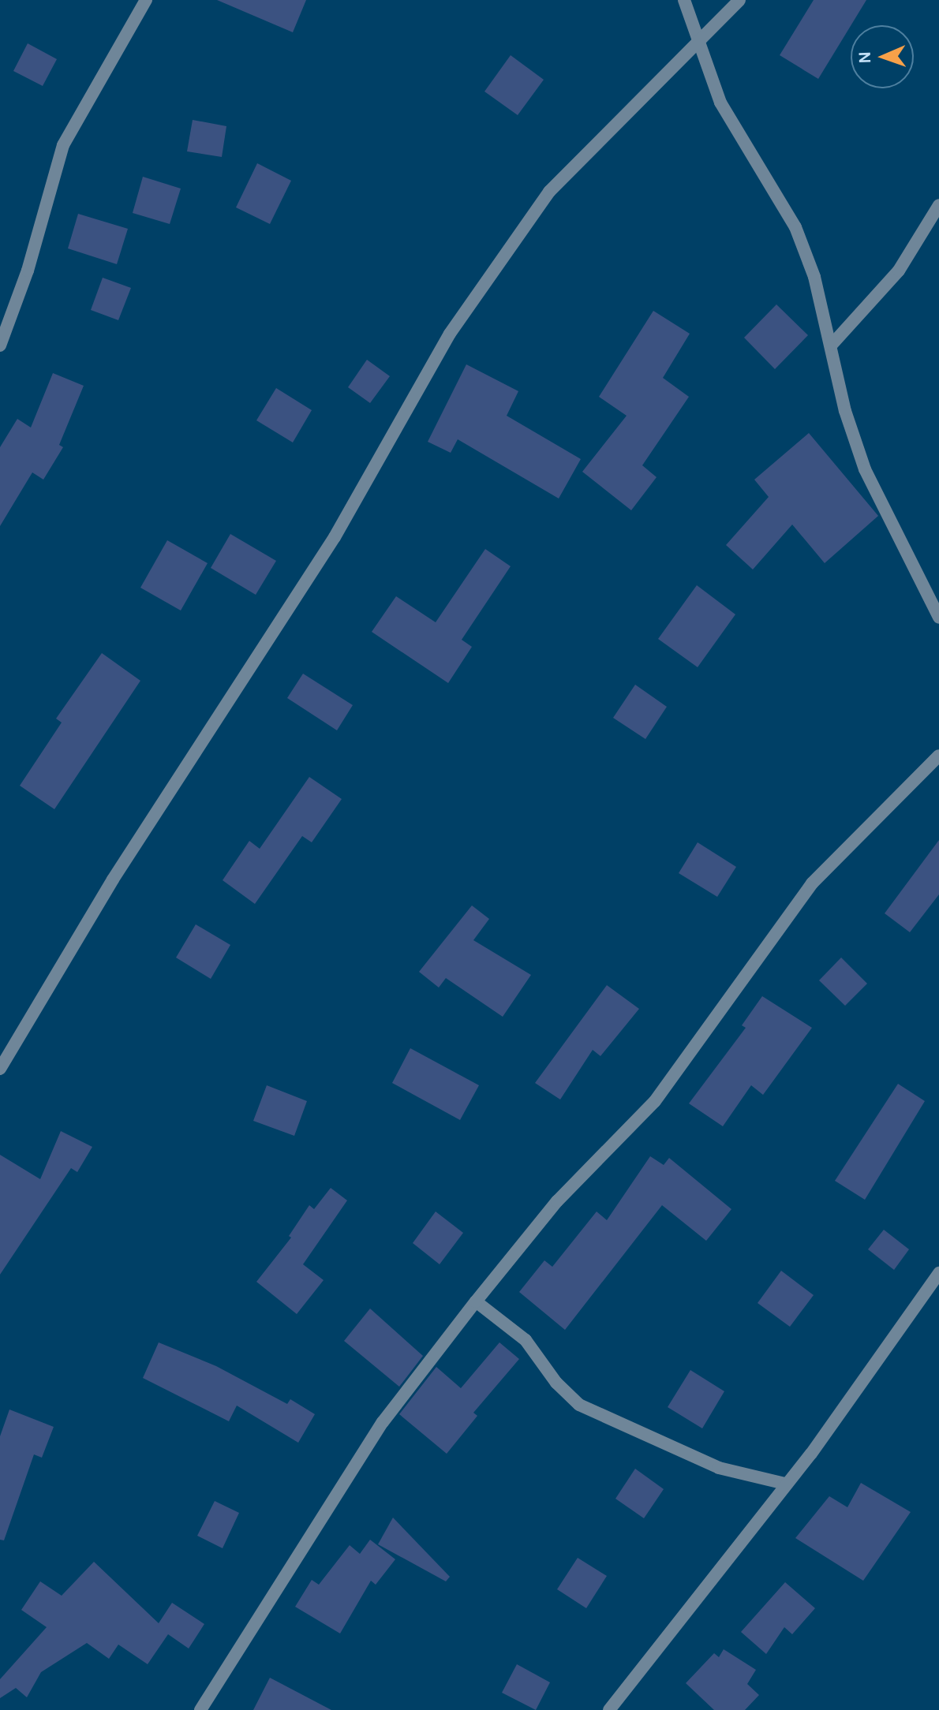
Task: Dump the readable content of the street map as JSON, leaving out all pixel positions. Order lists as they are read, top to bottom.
{
  "north": "left"
}
